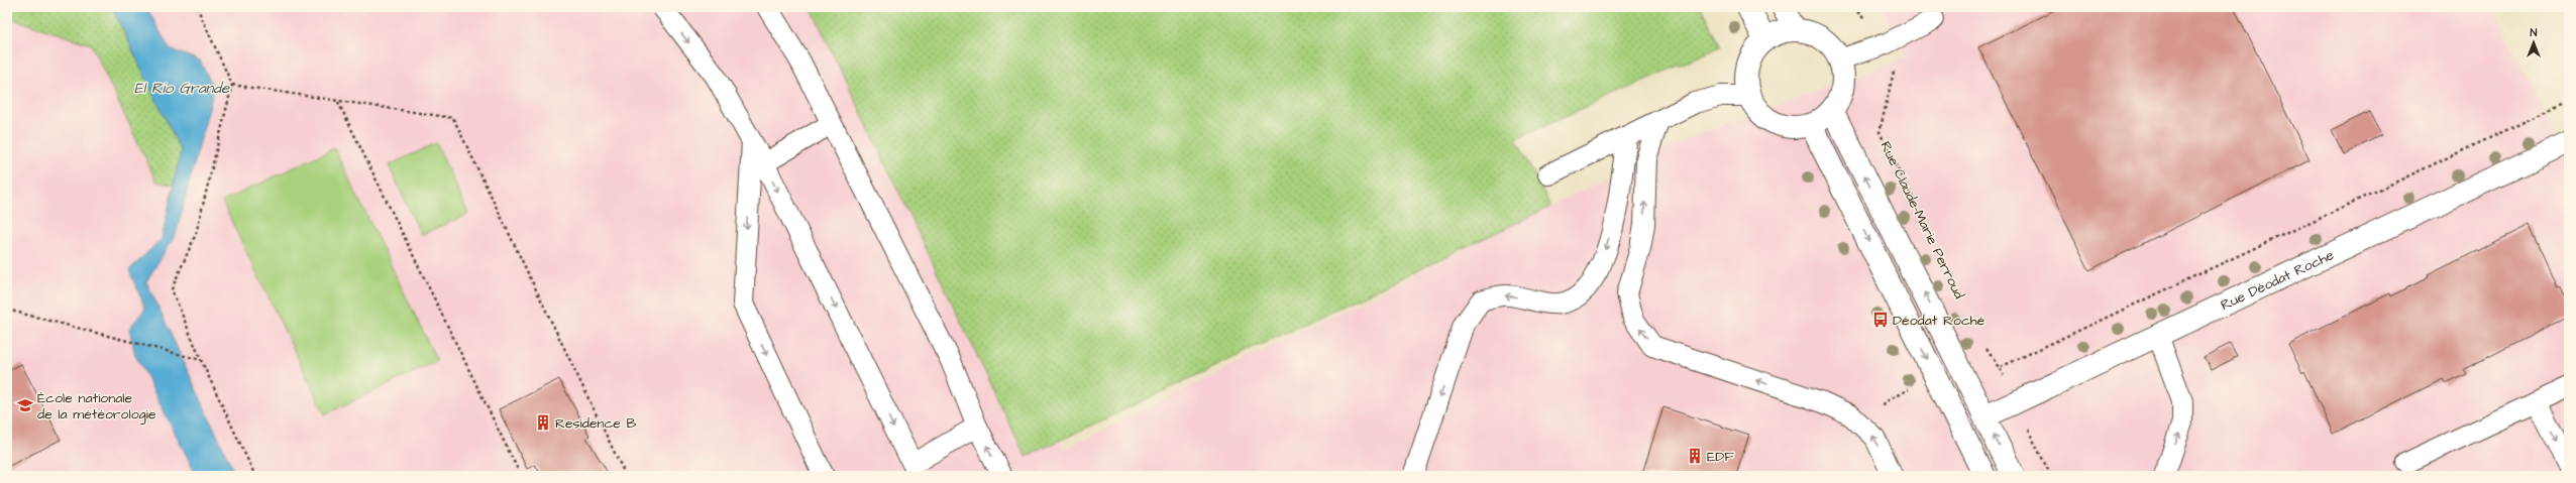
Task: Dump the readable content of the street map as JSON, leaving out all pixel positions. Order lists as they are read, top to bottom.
{
  "streets": {
    "street": ["Rue Déodat Roche"],
    "path": ["Rue Claude-Marie Perroud"]
  },
  "water": ["El Rio Grande"],
  "places": {
    "bus stop": ["Déodat Roché"],
    "school or university": ["École nationale de la météorologie"],
    "building": ["Residence B", "EDF"]
  },
  "north": "top"
}
